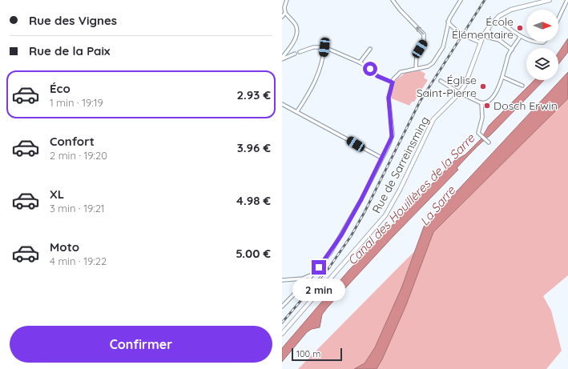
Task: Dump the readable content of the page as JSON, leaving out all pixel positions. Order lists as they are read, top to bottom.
{
  "streets": {
    "street": ["Rue de Sarreinsming"]
  },
  "water": ["Canal des Houillères de la Sarre", "La Sarre"],
  "places": ["École Élémentaire", "Église Saint-Pierre", "Dosch Erwin"],
  "scale_bar": "100 m",
  "north": "right",
  "page": {
    "banner": ["Rue des Vignes", "Rue de la Paix"],
    "list": [
      {
        "name": "Éco",
        "note": "1 min · 19:19",
        "value": "2.93 €"
      },
      {
        "name": "Confort",
        "note": "2 min · 19:20",
        "value": "3.96 €"
      },
      {
        "name": "XL",
        "note": "3 min · 19:21",
        "value": "4.98 €"
      },
      {
        "name": "Moto",
        "note": "4 min · 19:22",
        "value": "5.00 €"
      }
    ],
    "bubble": "2 min",
    "buttons": "Confirmer",
    "scale": "100 m"
  }
}
